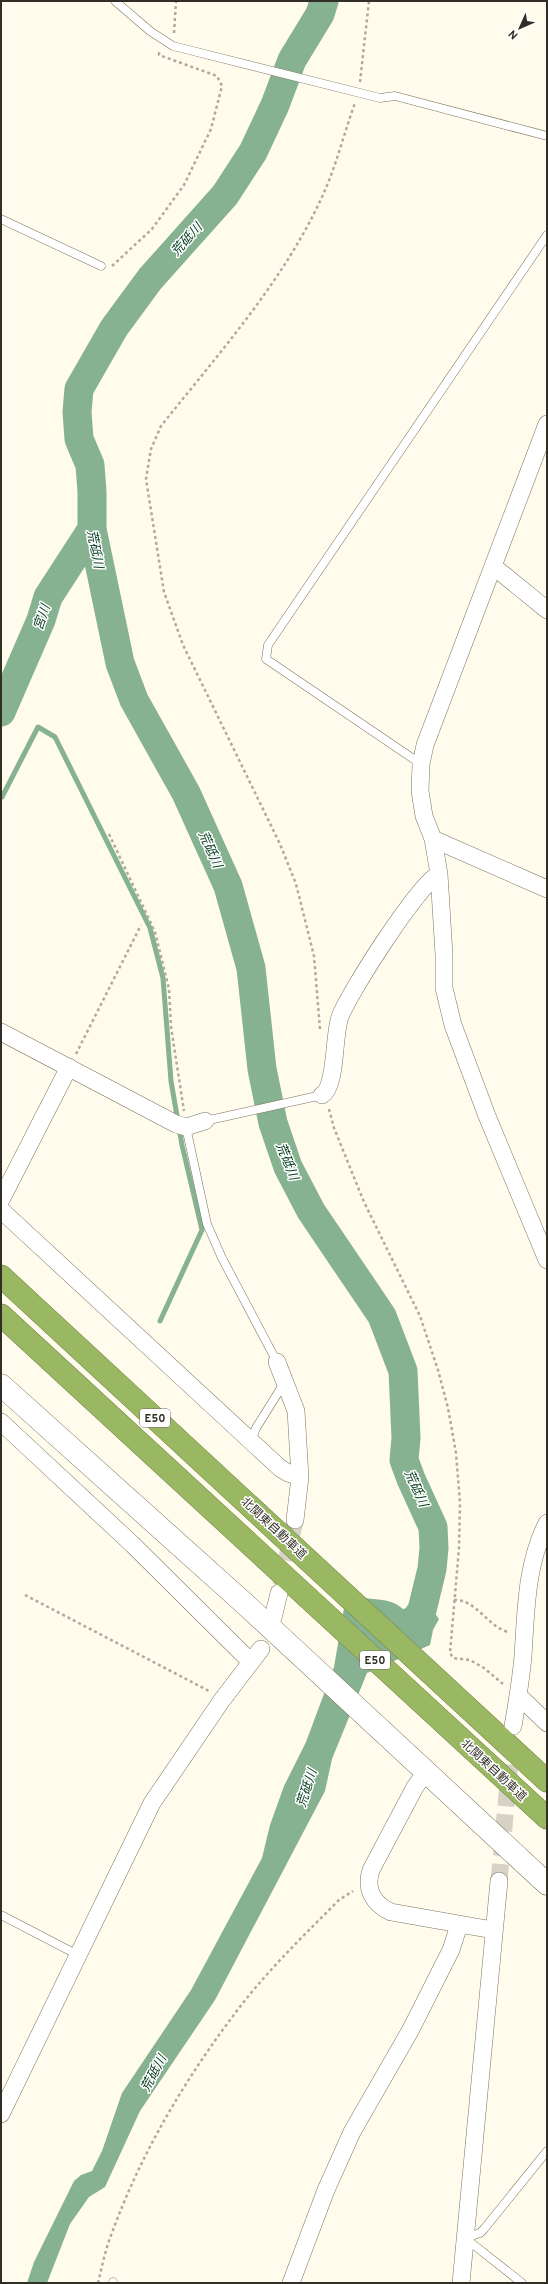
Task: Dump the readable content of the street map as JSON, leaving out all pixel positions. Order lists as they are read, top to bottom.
{
  "streets": {
    "highway": ["E50", "北関東自動車道"]
  },
  "water": ["荒砥川", "宮川"],
  "north": "bottom left"
}
